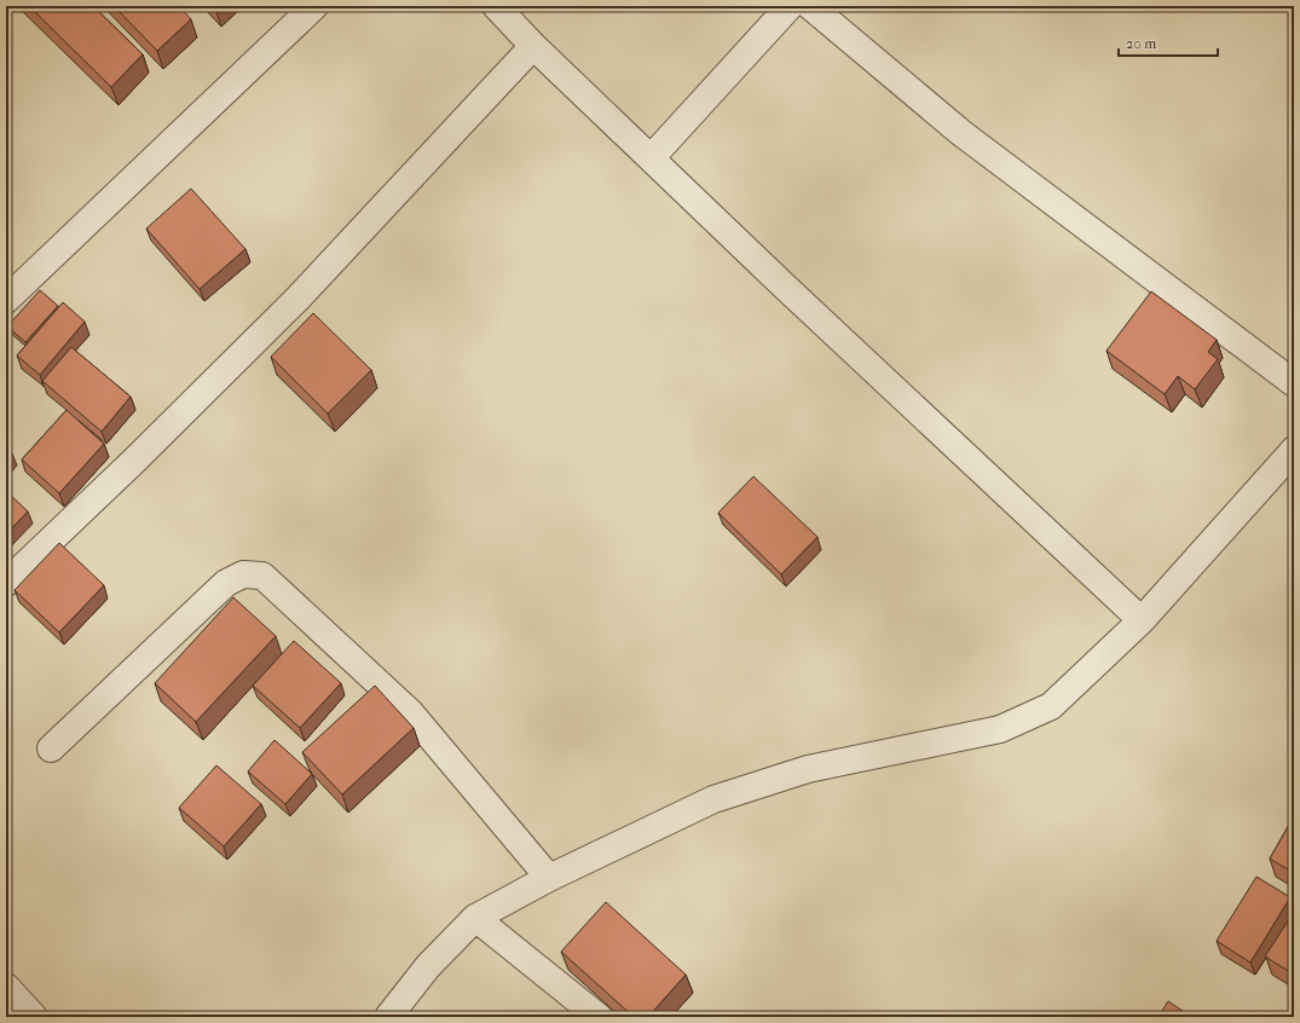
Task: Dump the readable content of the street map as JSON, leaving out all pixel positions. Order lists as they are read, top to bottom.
{
  "scale_bar": "20 m"
}
